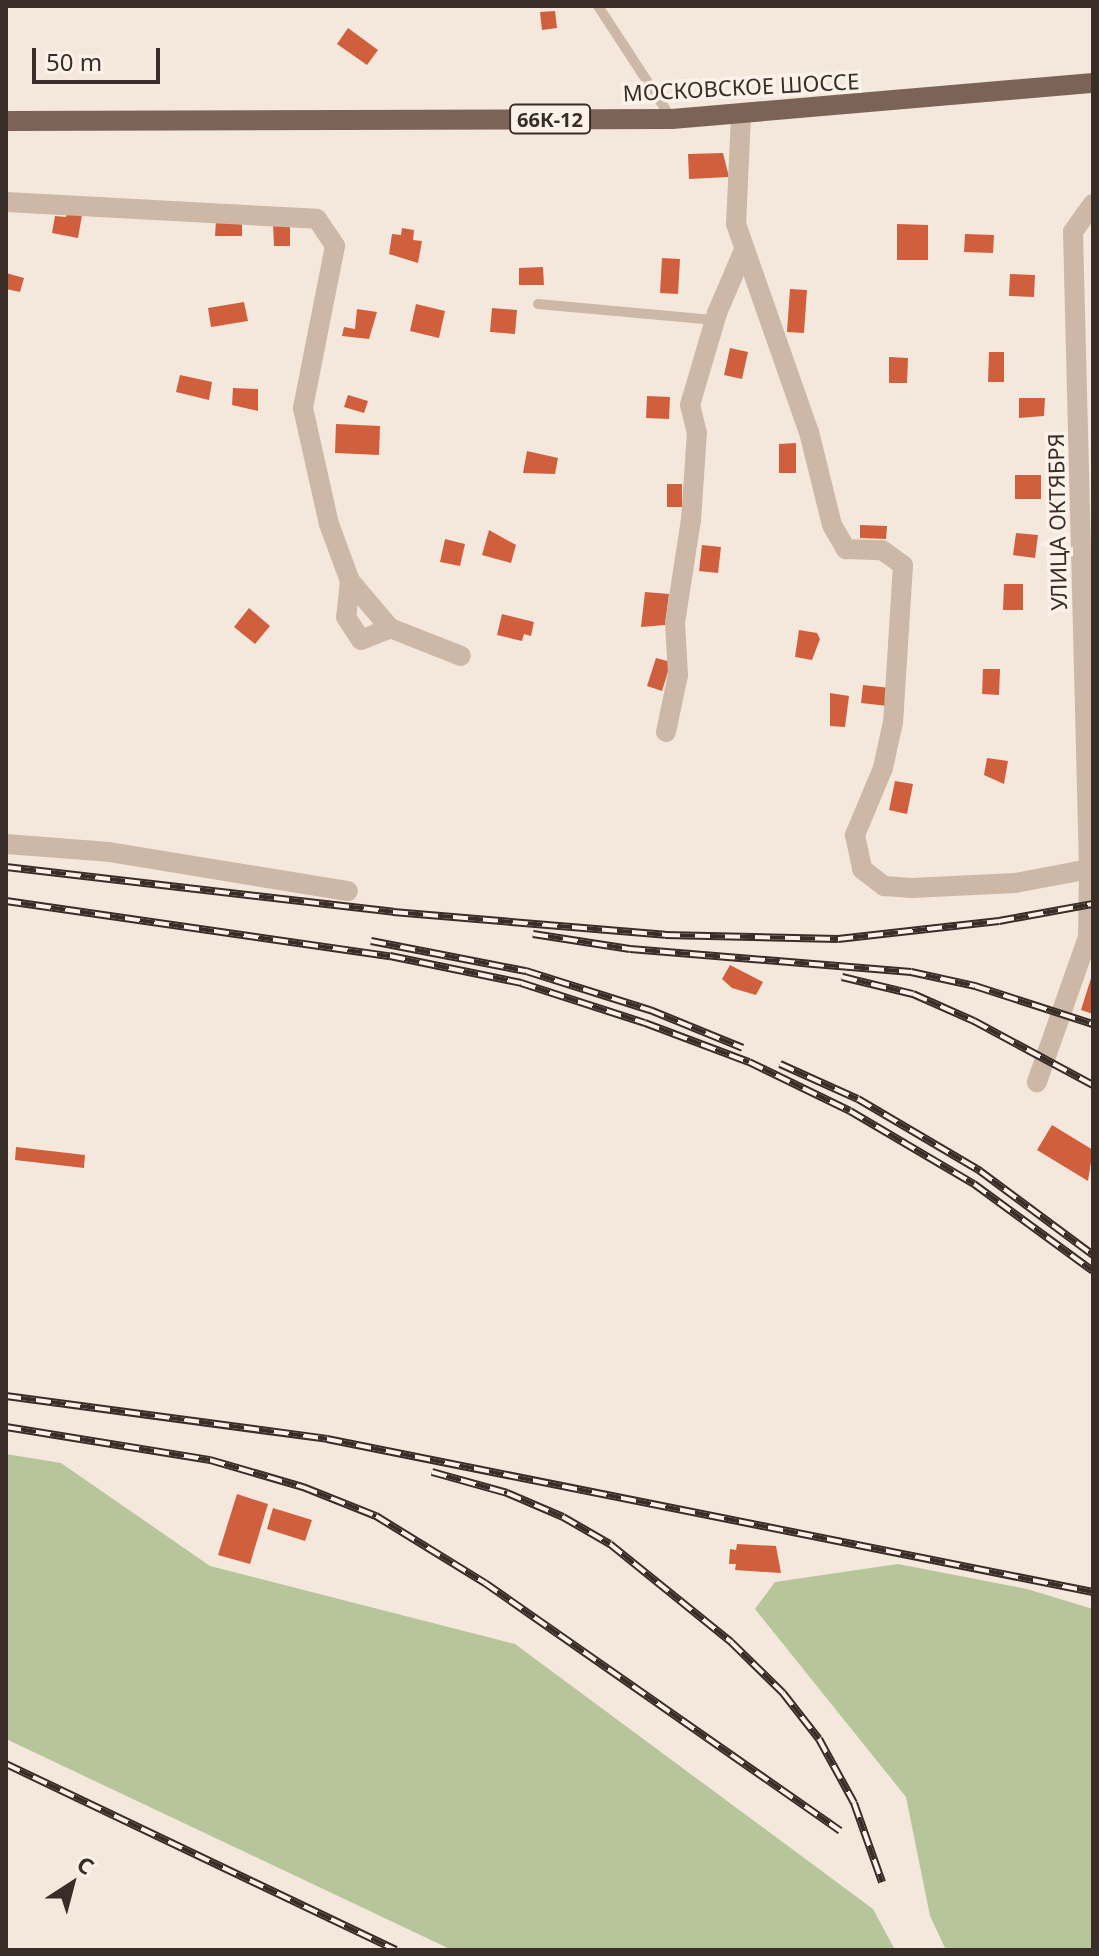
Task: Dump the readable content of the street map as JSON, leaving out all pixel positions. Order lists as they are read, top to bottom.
{
  "streets": {
    "main road": ["МОСКОВСКОЕ ШОССЕ", "66К-12"],
    "street": ["УЛИЦА ОКТЯБРЯ"]
  },
  "scale_bar": "50 m",
  "north": "top right"
}
